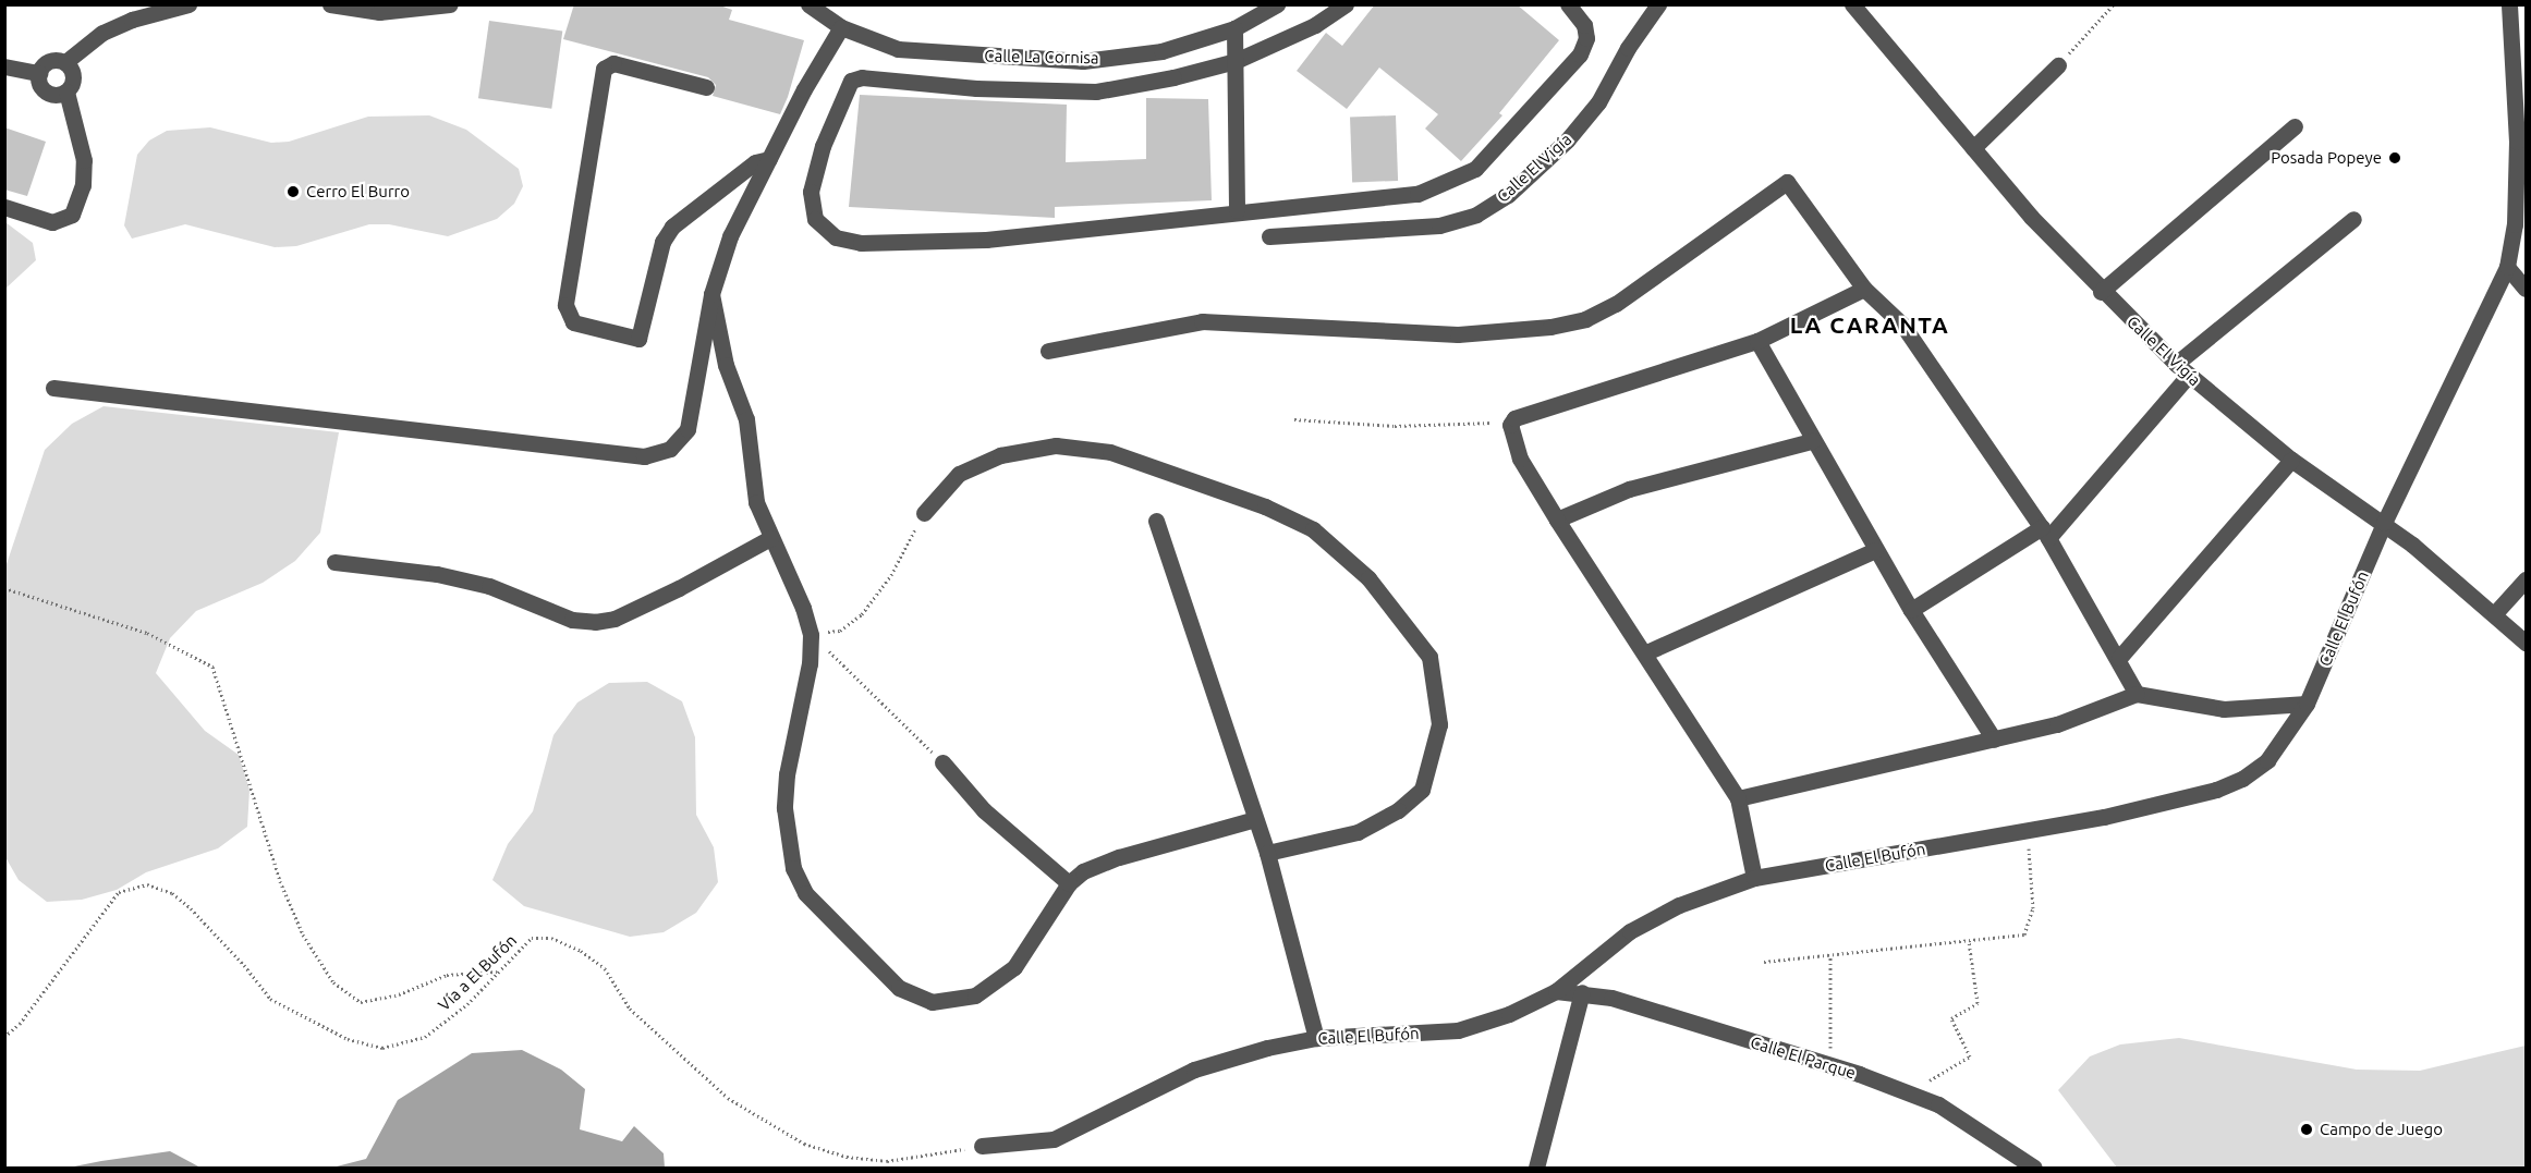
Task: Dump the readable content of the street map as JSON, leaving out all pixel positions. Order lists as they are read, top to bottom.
{
  "streets": {
    "street": [
      "Calle La Cornisa",
      "Calle El Vigía",
      "Calle El Bufón",
      "Calle El Parque"
    ],
    "path": ["Vía a El Bufón"]
  },
  "crossings": [
    ["Calle El Vigía", "Calle El Bufón"],
    ["Calle El Bufón", "Vía a El Bufón"],
    ["Calle El Bufón", "Calle El Parque"]
  ],
  "districts": ["LA CARANTA"],
  "places": ["Posada Popeye", "Cerro El Burro", "Campo de Juego"]
}
